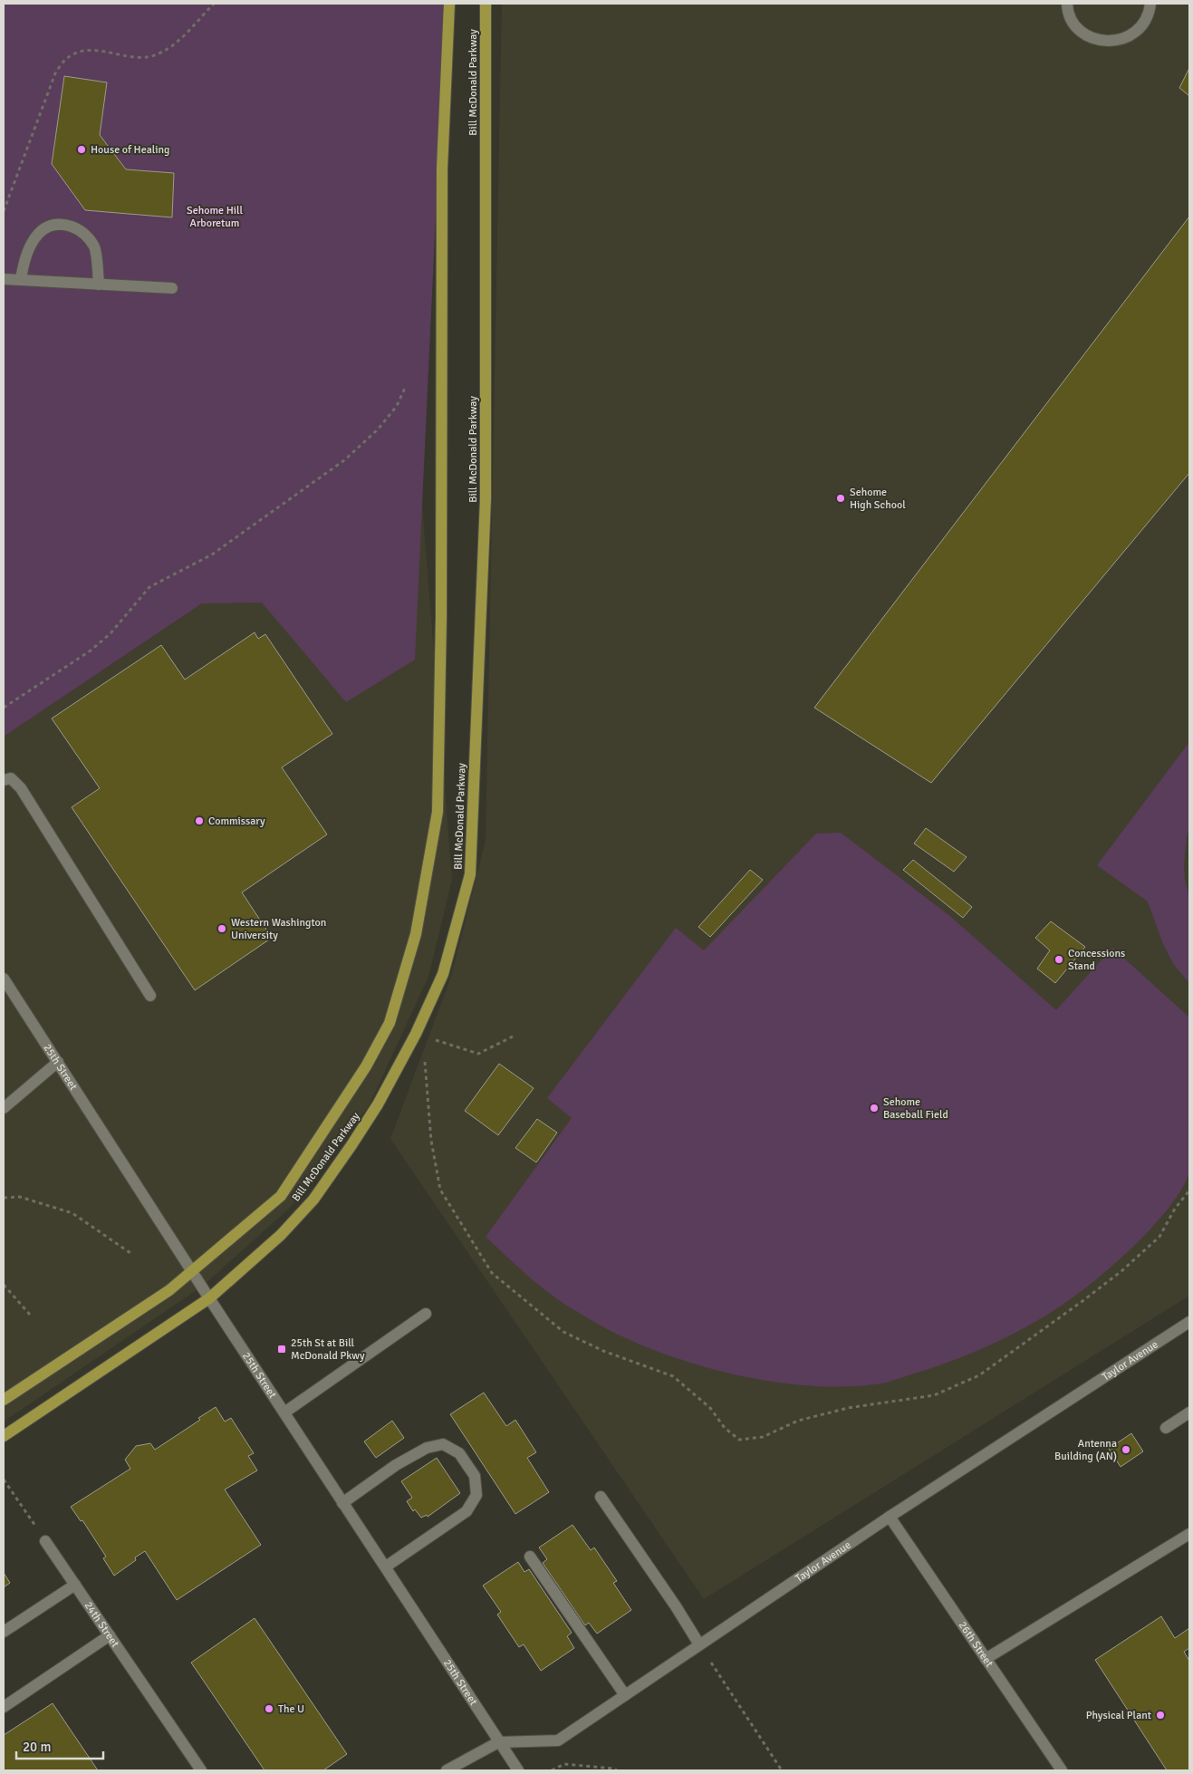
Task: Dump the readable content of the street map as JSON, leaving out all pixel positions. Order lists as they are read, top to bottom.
{
  "streets": {
    "main road": ["Bill McDonald Parkway"],
    "street": [
      "25th Street",
      "Taylor Avenue",
      "24th Street",
      "26th Street"
    ]
  },
  "crossings": [
    ["Bill McDonald Parkway", "25th Street"],
    ["25th Street", "Taylor Avenue"],
    ["Taylor Avenue", "26th Street"]
  ],
  "parks": ["Sehome Hill Arboretum"],
  "places": {
    "other": [
      "House of Healing",
      "Sehome High School",
      "Commissary",
      "Western Washington University",
      "Concessions Stand",
      "Sehome Baseball Field",
      "Antenna Building (AN)",
      "The U",
      "Physical Plant"
    ],
    "transit": ["25th St at Bill McDonald Pkwy"]
  },
  "scale_bar": "20 m"
}
